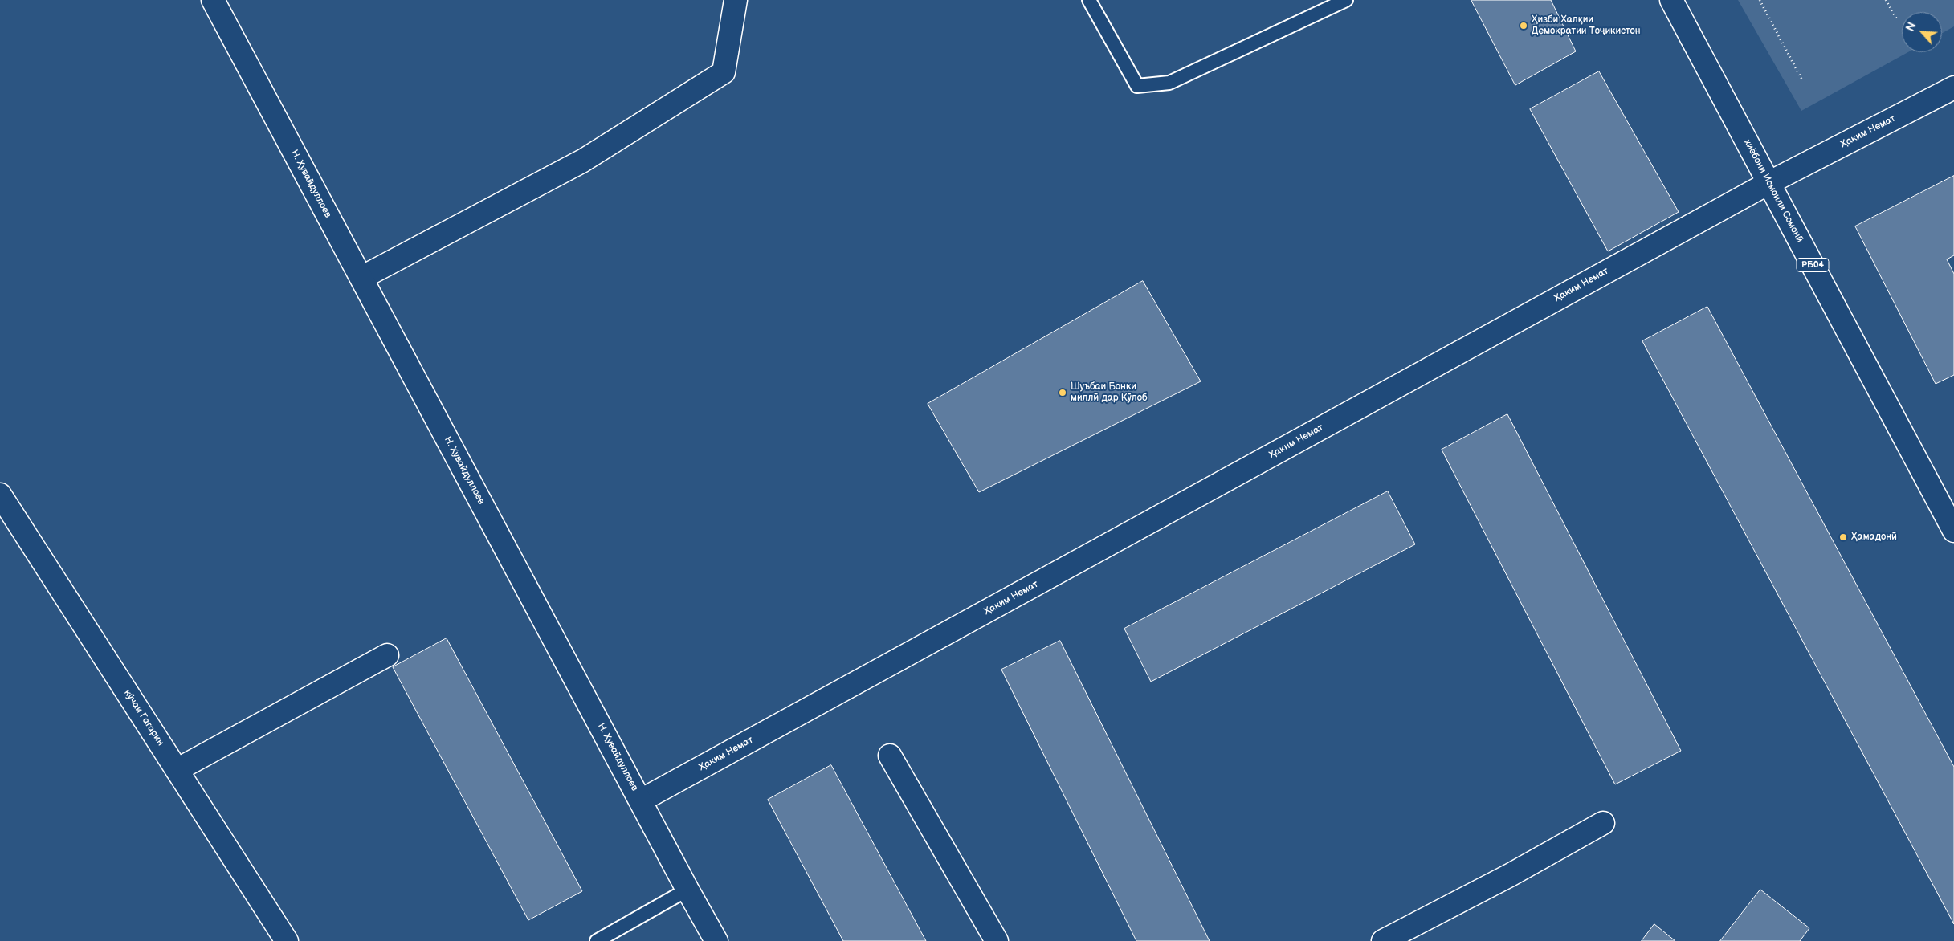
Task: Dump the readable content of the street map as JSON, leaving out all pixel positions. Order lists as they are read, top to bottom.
{
  "streets": {
    "street": [
      "Ҳаким Немат",
      "Н. Ҳувайдуллоев",
      "хиёбони Исмоили Сомонӣ",
      "РБ04",
      "кӯчаи Гагарин"
    ]
  },
  "crossings": [
    ["Ҳаким Немат", "Н. Ҳувайдуллоев"],
    ["Ҳаким Немат", "хиёбони Исмоили Сомонӣ"]
  ],
  "places": ["Ҳизби Халқии Демократии Тоҷикистон", "Шуъбаи Бонки миллӣ дар Кӯлоб", "Ҳамадонӣ"],
  "north": "top left"
}
